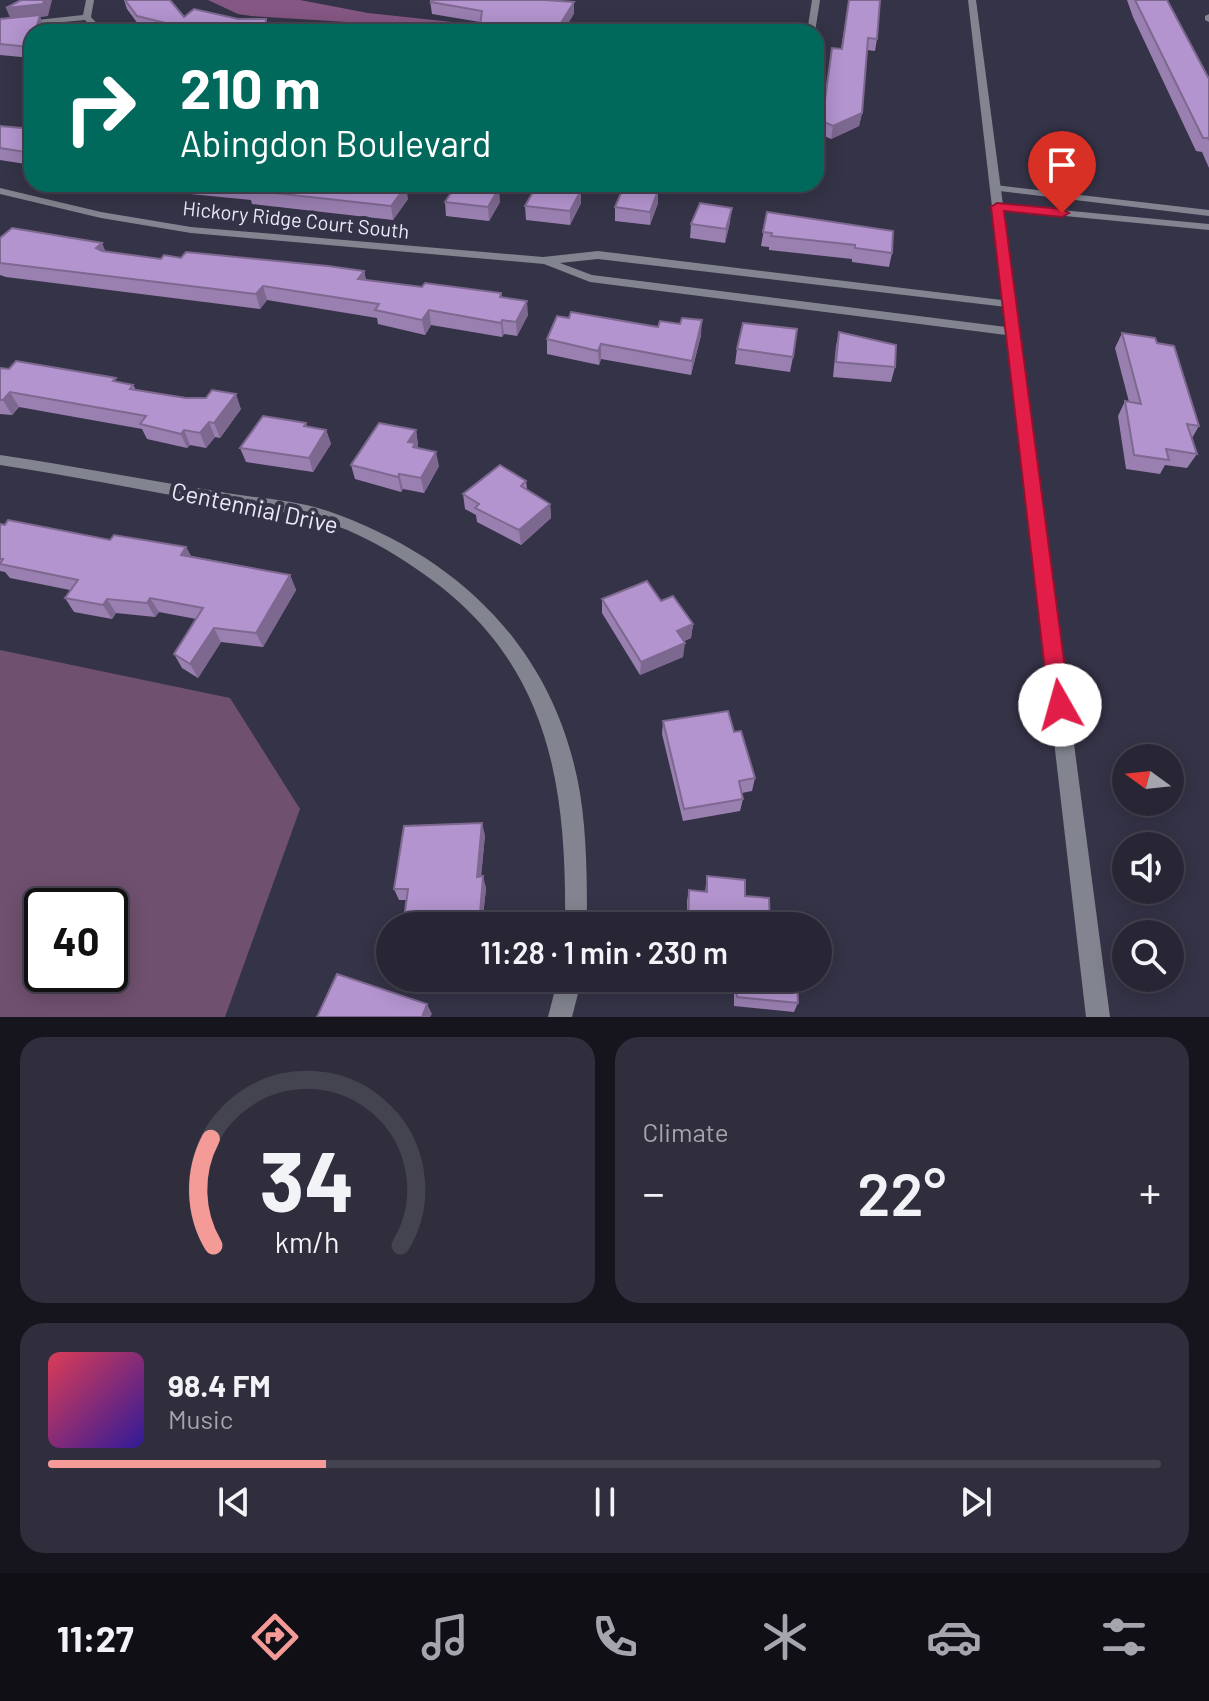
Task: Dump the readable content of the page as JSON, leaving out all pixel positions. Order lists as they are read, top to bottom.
{
  "streets": {
    "street": ["Hickory Ridge Court South", "Centennial Drive"]
  },
  "north": "left",
  "page": {
    "turn": ["210 m", "Abingdon Boulevard"],
    "limit": "40",
    "trip": "11:28 · 1 min · 230 m",
    "tile": "Climate",
    "heat": ["−", "22°", "+"],
    "song": ["98.4 FM", "Music"],
    "tabs": "11:27",
    "gauge": ["34", "km/h"]
  }
}
